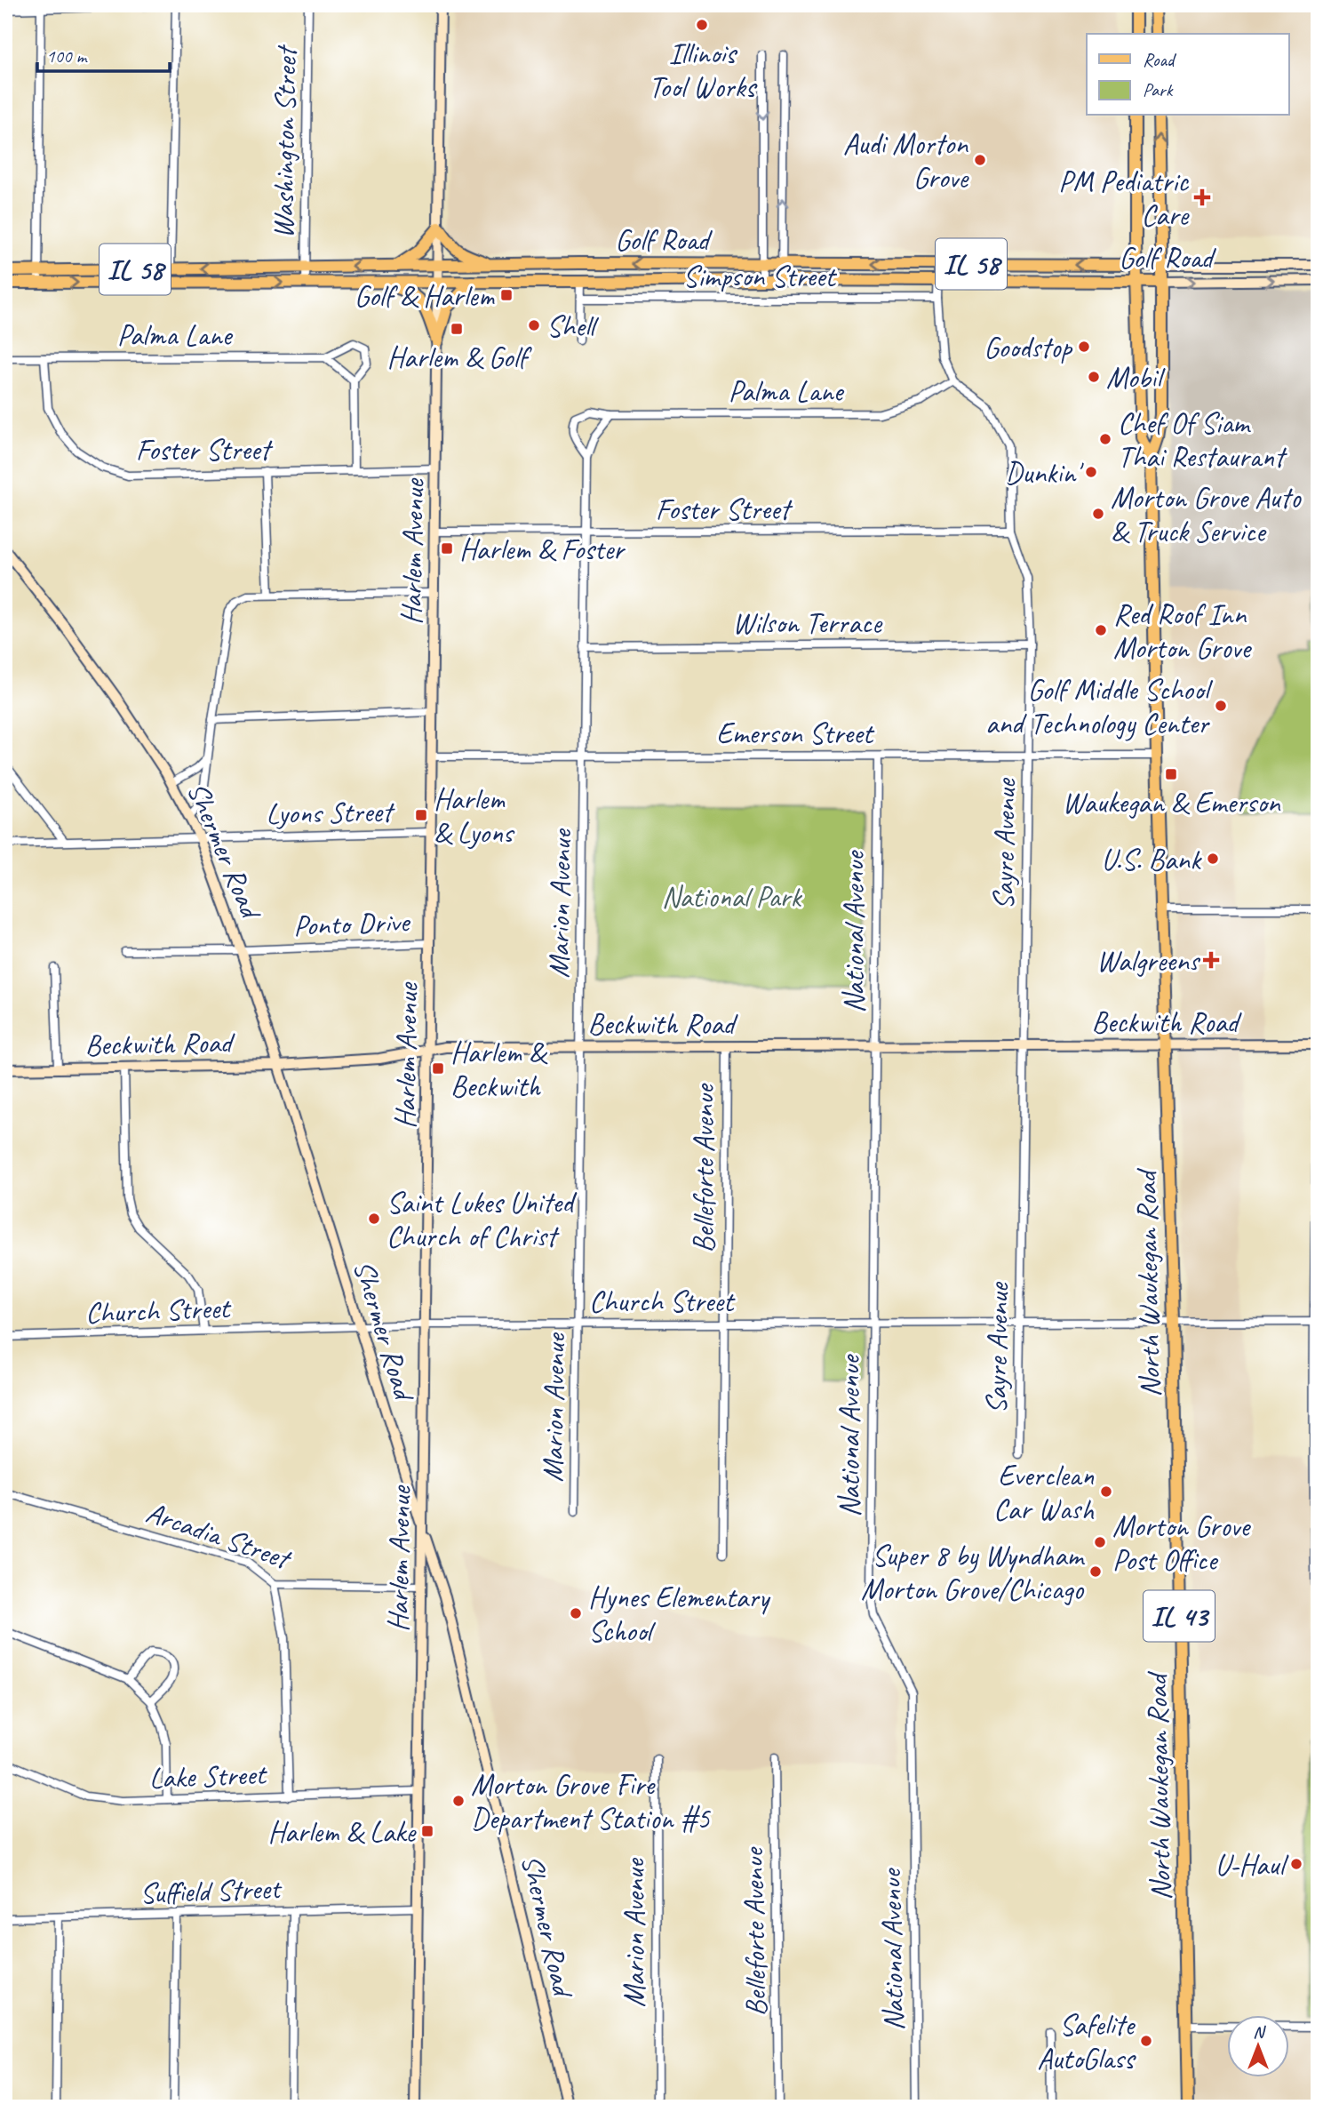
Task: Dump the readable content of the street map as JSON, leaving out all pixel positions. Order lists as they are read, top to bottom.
{
  "streets": {
    "main road": [
      "Golf Road",
      "IL 58",
      "Harlem Avenue",
      "Shermer Road",
      "Beckwith Road",
      "North Waukegan Road",
      "IL 43"
    ],
    "street": [
      "Washington Street",
      "Simpson Street",
      "Palma Lane",
      "Foster Street",
      "Wilson Terrace",
      "Emerson Street",
      "Lyons Street",
      "Sayre Avenue",
      "Marion Avenue",
      "Ponto Drive",
      "National Avenue",
      "Belleforte Avenue",
      "Church Street",
      "Arcadia Street",
      "Lake Street",
      "Suffield Street"
    ]
  },
  "crossings": [
    ["Washington Street", "Golf Road"],
    ["Golf Road", "Harlem Avenue"],
    ["Golf Road", "North Waukegan Road"],
    ["Golf Road", "IL 43"],
    ["Palma Lane", "Foster Street"],
    ["Palma Lane", "Sayre Avenue"],
    ["Palma Lane", "Marion Avenue"],
    ["Foster Street", "Harlem Avenue"],
    ["Foster Street", "Sayre Avenue"],
    ["Foster Street", "Marion Avenue"],
    ["Harlem Avenue", "Emerson Street"],
    ["Harlem Avenue", "Lyons Street"],
    ["Harlem Avenue", "Shermer Road"],
    ["Harlem Avenue", "Ponto Drive"],
    ["Harlem Avenue", "Beckwith Road"],
    ["Harlem Avenue", "Church Street"],
    ["Harlem Avenue", "Arcadia Street"],
    ["Harlem Avenue", "Lake Street"],
    ["Harlem Avenue", "Suffield Street"],
    ["Wilson Terrace", "Sayre Avenue"],
    ["Wilson Terrace", "Marion Avenue"],
    ["Emerson Street", "Sayre Avenue"],
    ["Emerson Street", "Marion Avenue"],
    ["Emerson Street", "National Avenue"],
    ["Emerson Street", "North Waukegan Road"],
    ["Lyons Street", "Shermer Road"],
    ["Sayre Avenue", "Beckwith Road"],
    ["Sayre Avenue", "Church Street"],
    ["Shermer Road", "Ponto Drive"],
    ["Shermer Road", "Beckwith Road"],
    ["Shermer Road", "Church Street"],
    ["Marion Avenue", "Beckwith Road"],
    ["Marion Avenue", "Church Street"],
    ["National Avenue", "Beckwith Road"],
    ["National Avenue", "Church Street"],
    ["Beckwith Road", "Belleforte Avenue"],
    ["Beckwith Road", "North Waukegan Road"],
    ["Belleforte Avenue", "Church Street"],
    ["North Waukegan Road", "Church Street"],
    ["North Waukegan Road", "IL 43"]
  ],
  "parks": ["National Park"],
  "places": {
    "other": [
      "Illinois Tool Works",
      "Audi Morton Grove",
      "Shell",
      "Goodstop",
      "Mobil",
      "Chef Of Siam Thai Restaurant",
      "Dunkin'",
      "Morton Grove Auto & Truck Service",
      "Red Roof Inn Morton Grove",
      "Golf Middle School and Technology Center",
      "U.S. Bank",
      "Saint Lukes United Church of Christ",
      "Everclean Car Wash",
      "Morton Grove Post Office",
      "Super 8 by Wyndham Morton Grove/Chicago",
      "Hynes Elementary School",
      "Morton Grove Fire Department Station #5",
      "U-Haul",
      "Safelite AutoGlass"
    ],
    "health": ["PM Pediatric Care", "Walgreens"],
    "transit": [
      "Golf & Harlem",
      "Harlem & Golf",
      "Harlem & Foster",
      "Waukegan & Emerson",
      "Harlem & Lyons",
      "Harlem & Beckwith",
      "Harlem & Lake"
    ]
  },
  "legend": ["Road", "Park"],
  "scale_bar": "100 m",
  "north": "top"
}
